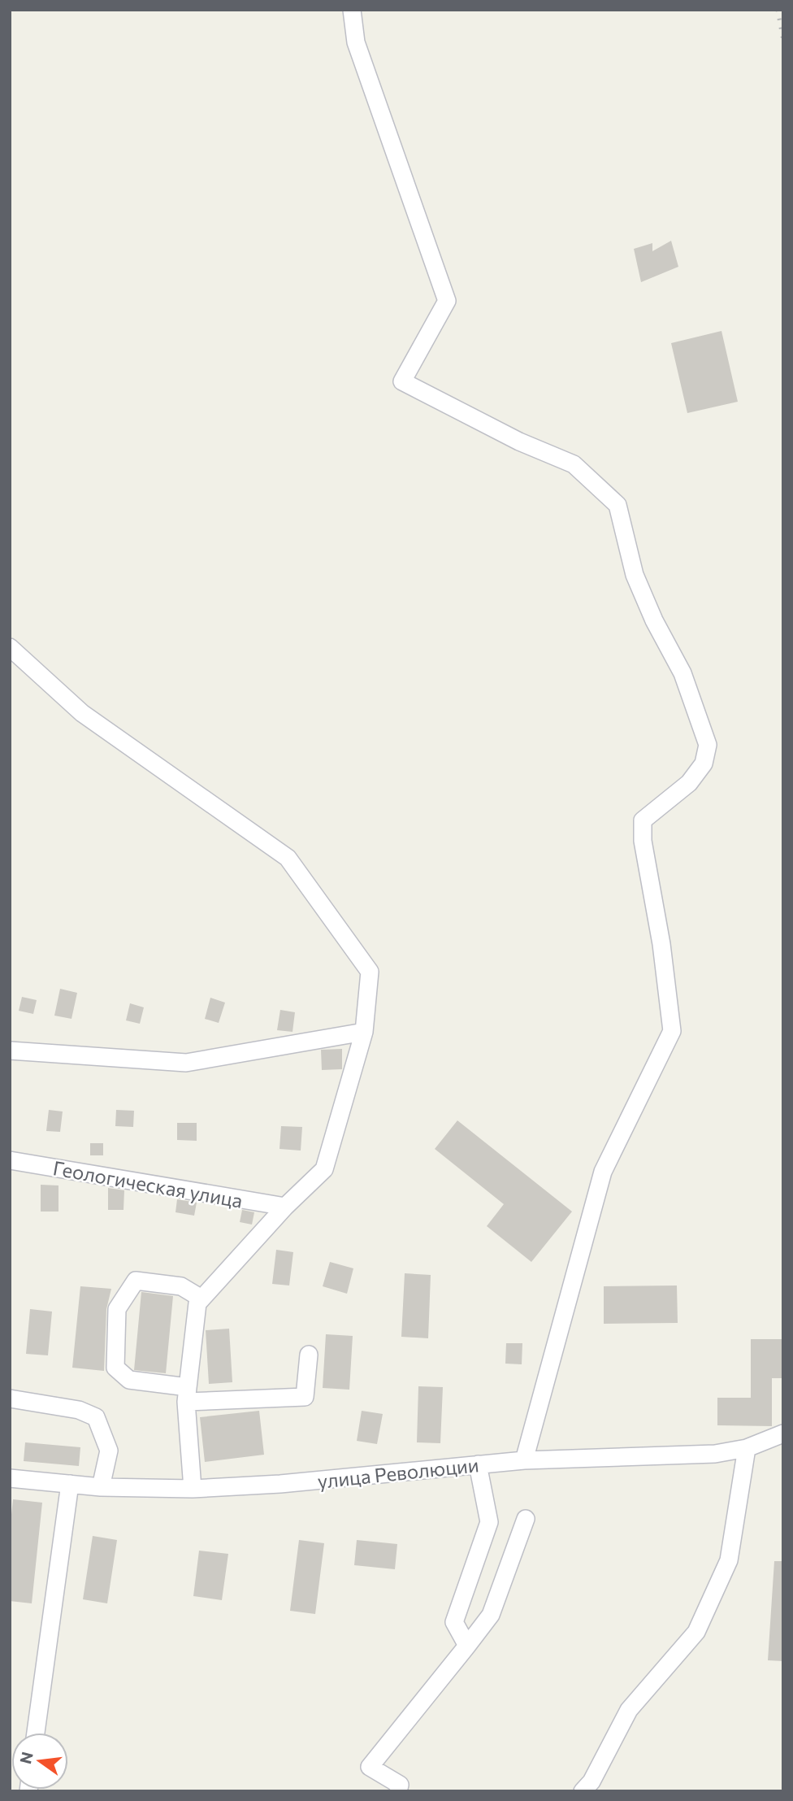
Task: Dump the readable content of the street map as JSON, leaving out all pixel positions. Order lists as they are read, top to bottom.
{
  "streets": {
    "street": ["Геологическая улица", "улица Революции"]
  },
  "north": "left"
}
